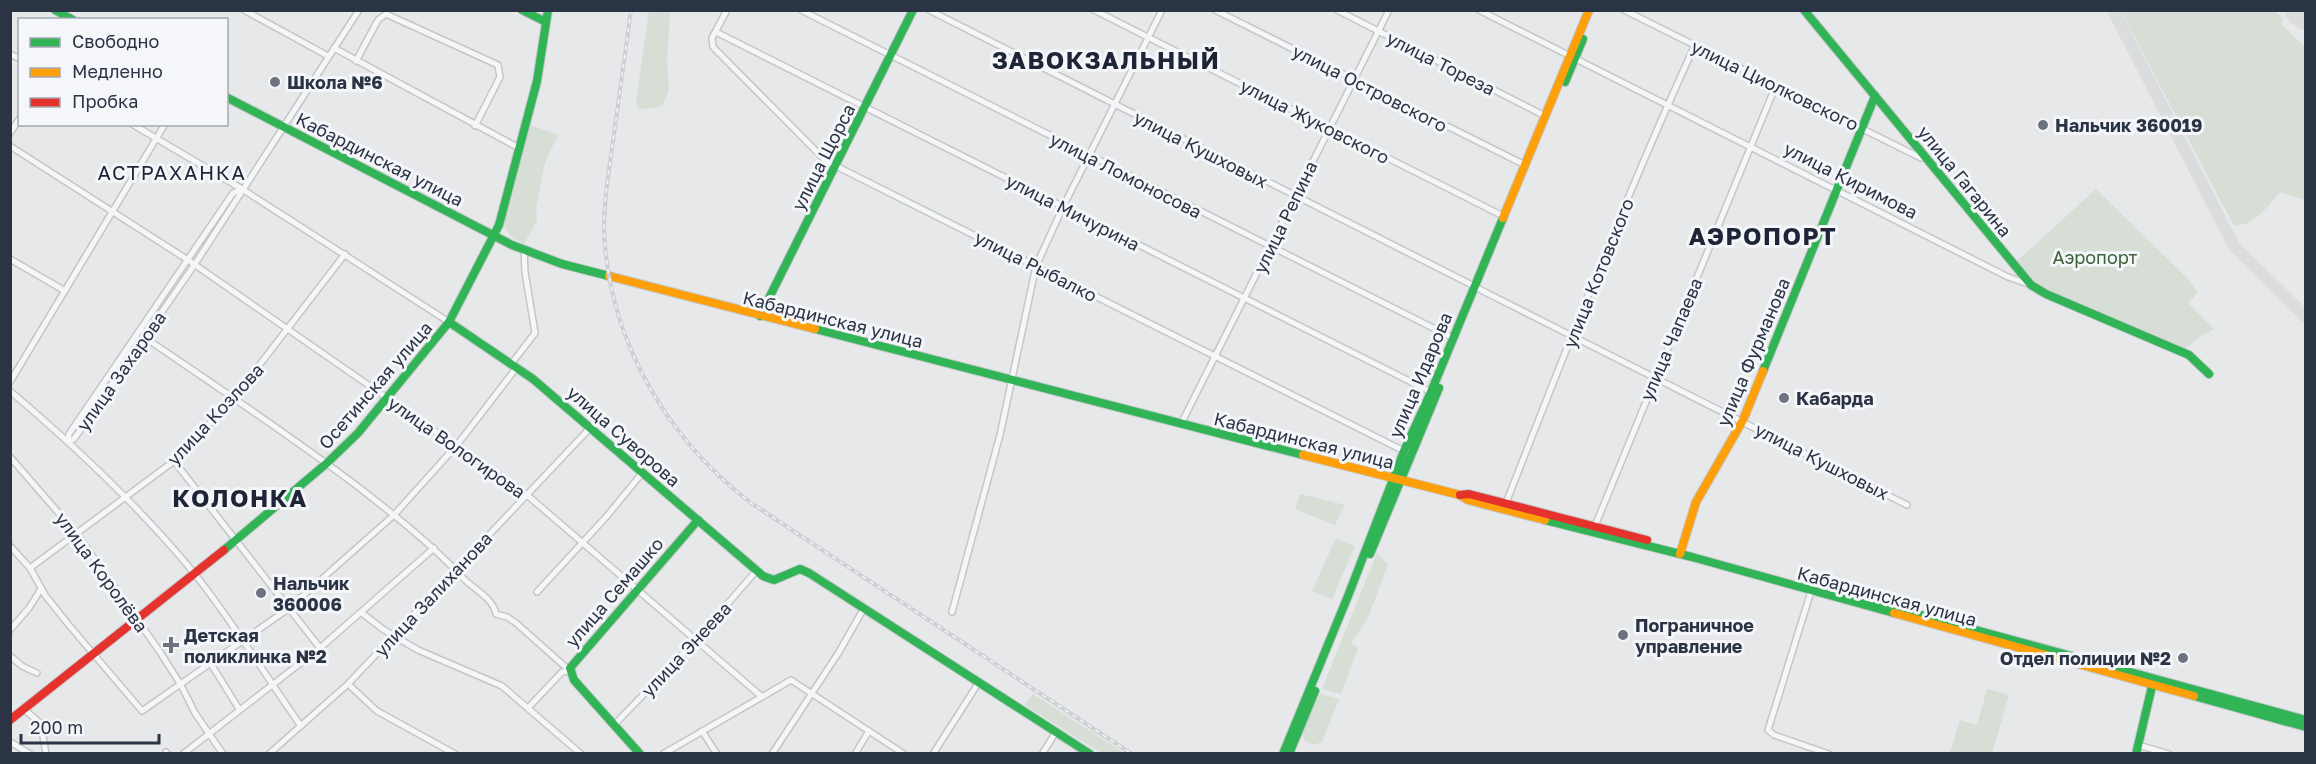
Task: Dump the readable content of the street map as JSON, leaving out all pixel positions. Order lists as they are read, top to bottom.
{
  "streets": {
    "main road": [
      "улица Щорса",
      "Кабардинская улица",
      "улица Киримова",
      "улица Гагарина",
      "улица Фурманова",
      "улица Идарова",
      "Осетинская улица",
      "улица Суворова",
      "улица Семашко"
    ],
    "street": [
      "улица Тореза",
      "улица Циолковского",
      "улица Островского",
      "улица Жуковского",
      "улица Кушховых",
      "улица Ломоносова",
      "улица Мичурина",
      "улица Репина",
      "улица Рыбалко",
      "улица Котовского",
      "улица Чапаева",
      "улица Захарова",
      "улица Козлова",
      "улица Вологирова",
      "улица Королёва",
      "улица Залиханова",
      "улица Энеева"
    ]
  },
  "crossings": [
    ["улица Тореза", "улица Репина"],
    ["улица Тореза", "улица Идарова"],
    ["улица Циолковского", "улица Гагарина"],
    ["улица Циолковского", "улица Котовского"],
    ["улица Циолковского", "улица Чапаева"],
    ["улица Циолковского", "улица Фурманова"],
    ["улица Островского", "улица Репина"],
    ["улица Островского", "улица Идарова"],
    ["улица Жуковского", "улица Репина"],
    ["улица Жуковского", "улица Идарова"],
    ["улица Кушховых", "улица Репина"],
    ["улица Кушховых", "улица Котовского"],
    ["улица Кушховых", "улица Чапаева"],
    ["улица Кушховых", "улица Фурманова"],
    ["улица Кушховых", "улица Идарова"],
    ["улица Щорса", "Кабардинская улица"],
    ["улица Щорса", "улица Ломоносова"],
    ["улица Щорса", "улица Мичурина"],
    ["улица Щорса", "улица Рыбалко"],
    ["Кабардинская улица", "улица Репина"],
    ["Кабардинская улица", "улица Котовского"],
    ["Кабардинская улица", "улица Чапаева"],
    ["Кабардинская улица", "улица Фурманова"],
    ["Кабардинская улица", "улица Захарова"],
    ["Кабардинская улица", "улица Идарова"],
    ["Кабардинская улица", "Осетинская улица"],
    ["улица Ломоносова", "улица Репина"],
    ["улица Ломоносова", "улица Идарова"],
    ["улица Киримова", "улица Гагарина"],
    ["улица Киримова", "улица Котовского"],
    ["улица Киримова", "улица Чапаева"],
    ["улица Киримова", "улица Фурманова"],
    ["улица Киримова", "улица Идарова"],
    ["улица Гагарина", "улица Фурманова"],
    ["улица Мичурина", "улица Репина"],
    ["улица Мичурина", "улица Рыбалко"],
    ["улица Мичурина", "улица Идарова"],
    ["улица Репина", "улица Рыбалко"],
    ["улица Рыбалко", "улица Идарова"],
    ["улица Захарова", "улица Суворова"],
    ["улица Захарова", "улица Вологирова"],
    ["Осетинская улица", "улица Суворова"],
    ["Осетинская улица", "улица Вологирова"],
    ["Осетинская улица", "улица Королёва"],
    ["улица Козлова", "улица Суворова"],
    ["улица Козлова", "улица Вологирова"],
    ["улица Козлова", "улица Королёва"],
    ["улица Суворова", "улица Семашко"],
    ["улица Суворова", "улица Залиханова"],
    ["улица Суворова", "улица Энеева"],
    ["улица Вологирова", "улица Семашко"],
    ["улица Вологирова", "улица Залиханова"],
    ["улица Вологирова", "улица Энеева"]
  ],
  "districts": [
    "ЗАВОКЗАЛЬНЫЙ",
    "АСТРАХАНКА",
    "АЭРОПОРТ",
    "КОЛОНКА"
  ],
  "parks": ["Аэропорт"],
  "places": {
    "other": [
      "Школа №6",
      "Нальчик 360019",
      "Кабарда",
      "Нальчик 360006",
      "Пограничное управление",
      "Отдел полиции №2"
    ],
    "health": ["Детская поликлинка №2"]
  },
  "legend": ["Свободно", "Медленно", "Пробка"],
  "scale_bar": "200 m"
}
